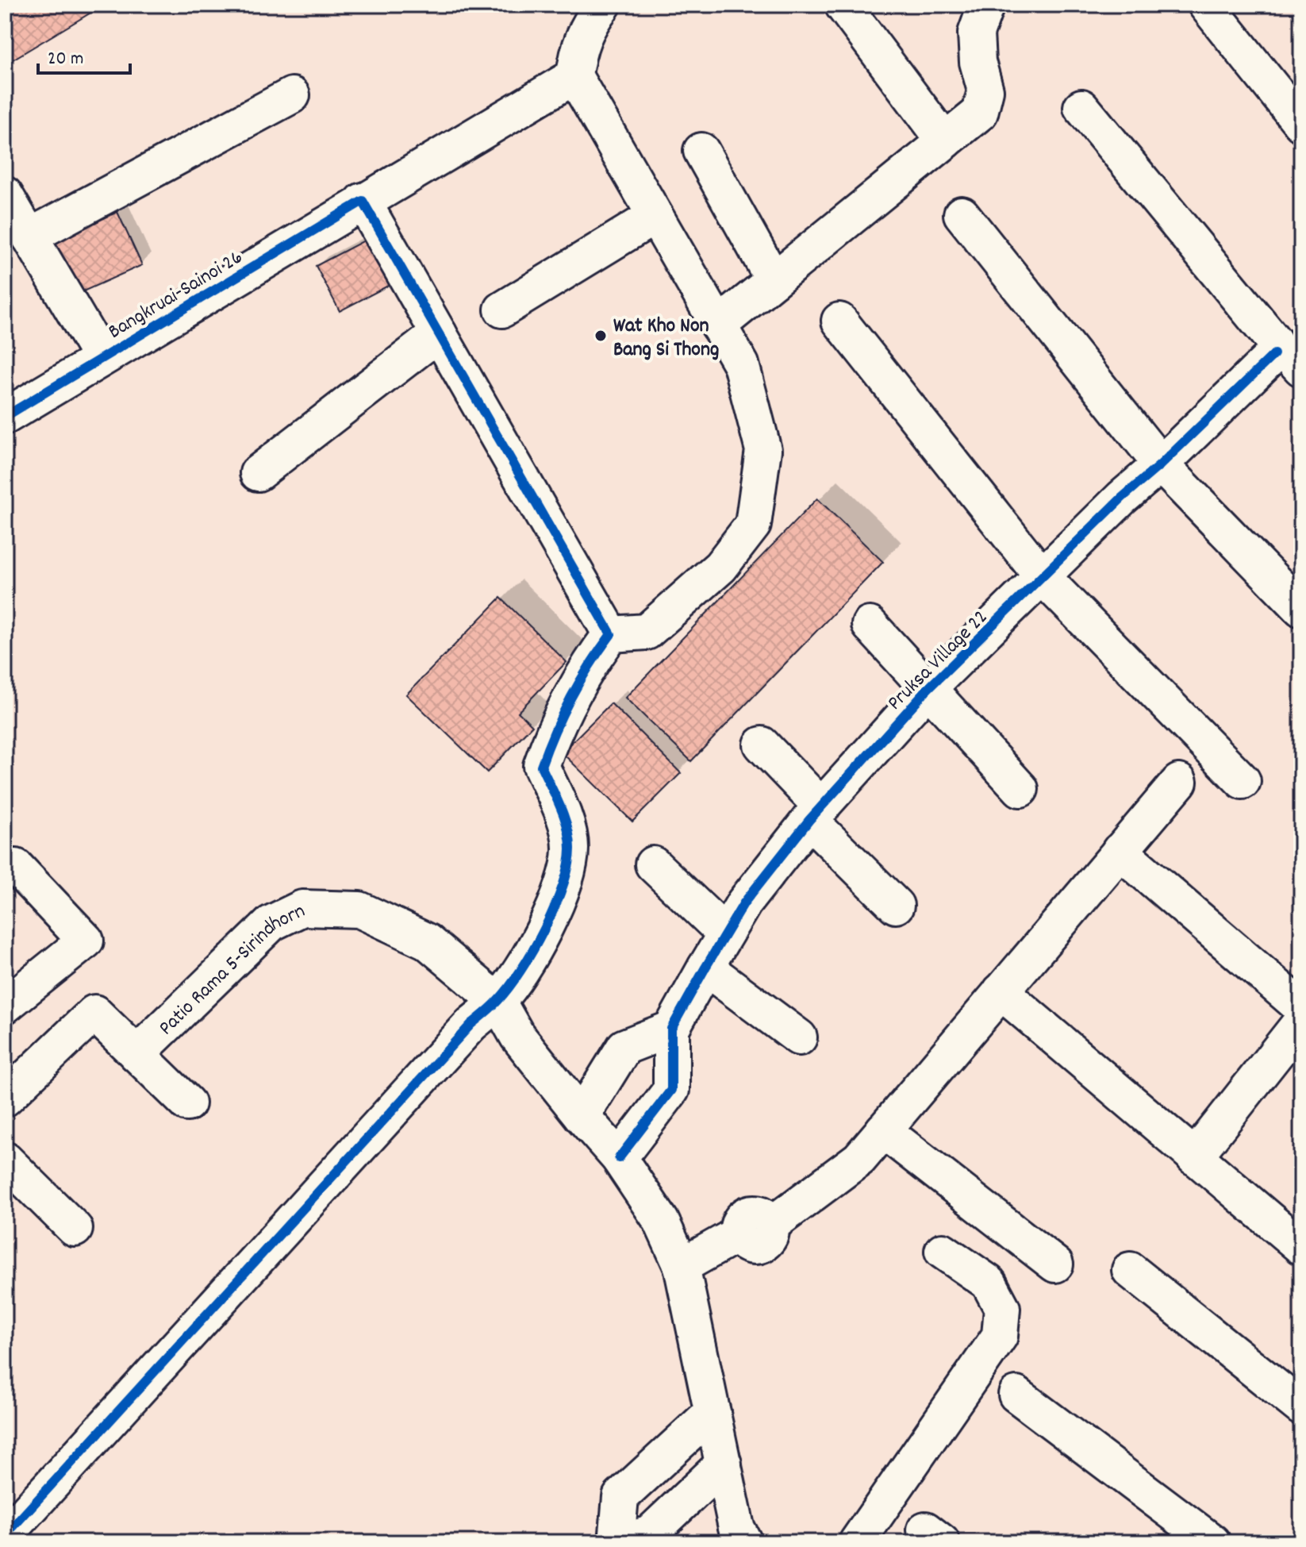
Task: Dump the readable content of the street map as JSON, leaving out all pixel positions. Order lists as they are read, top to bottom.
{
  "streets": {
    "street": ["Bangkruai-Sainoi 26", "Pruksa Village 22", "Patio Rama 5-Sirindhorn"]
  },
  "places": ["Wat Kho Non Bang Si Thong"],
  "scale_bar": "20 m"
}
